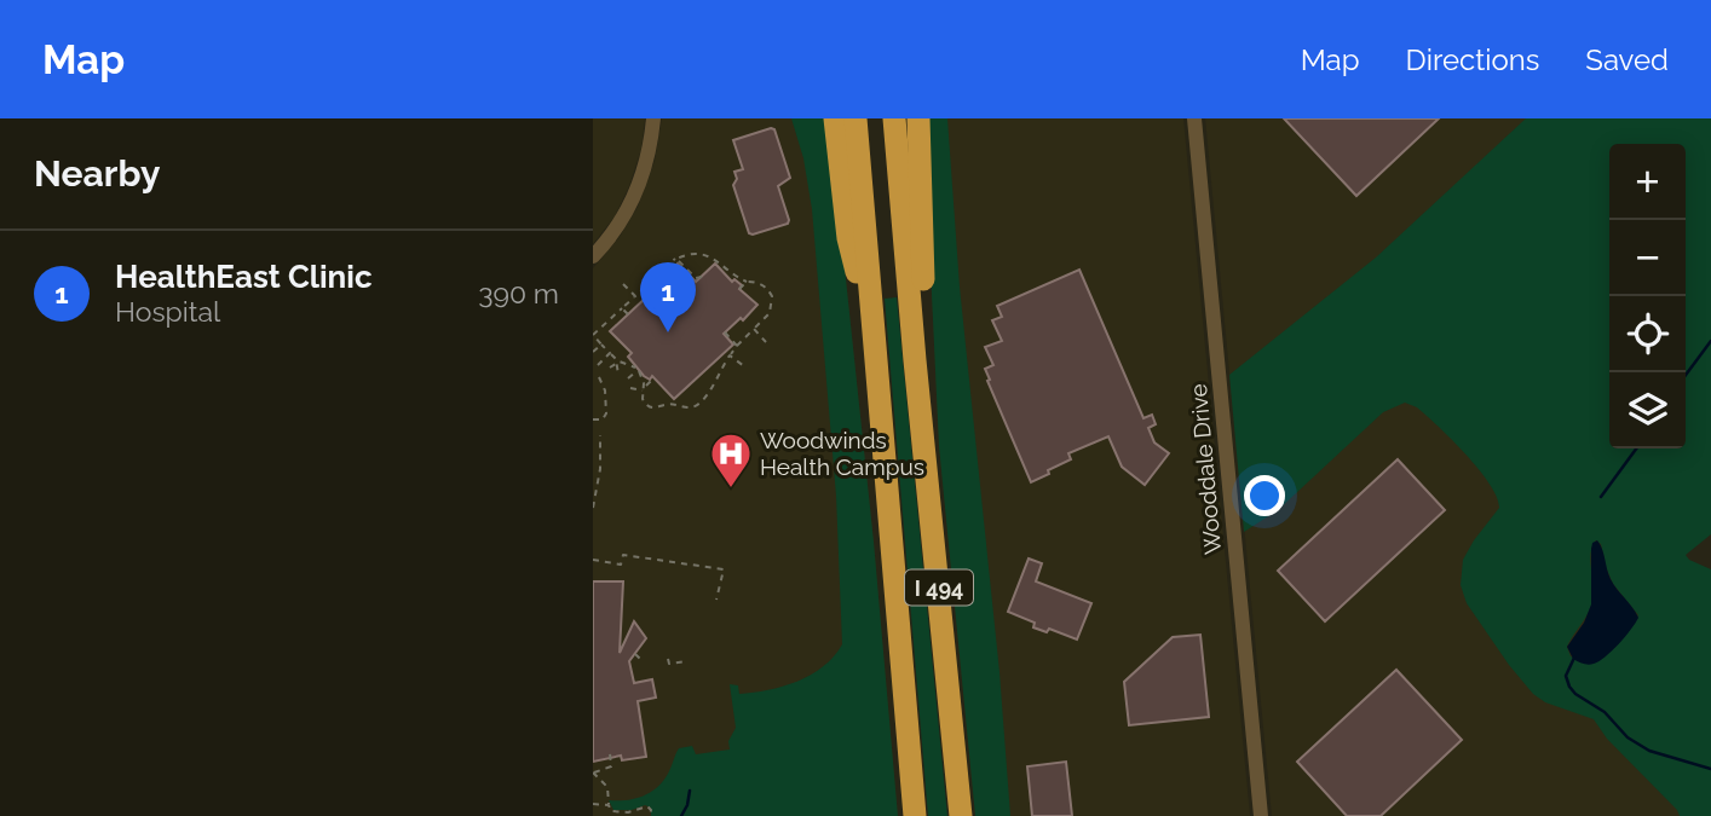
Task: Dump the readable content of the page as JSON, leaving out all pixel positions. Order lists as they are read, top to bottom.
{
  "streets": {
    "highway": ["I 494"],
    "street": ["Wooddale Drive"]
  },
  "places": {
    "hospital": ["Woodwinds Health Campus"]
  },
  "page": {
    "header": "Map",
    "nav": ["Map", "Directions", "Saved"],
    "heading": "Nearby",
    "map_buttons": ["+", "−"],
    "list": [
      {
        "mark": "1",
        "name": "HealthEast Clinic",
        "note": "Hospital",
        "value": "390 m"
      }
    ],
    "pins": "1"
  }
}
